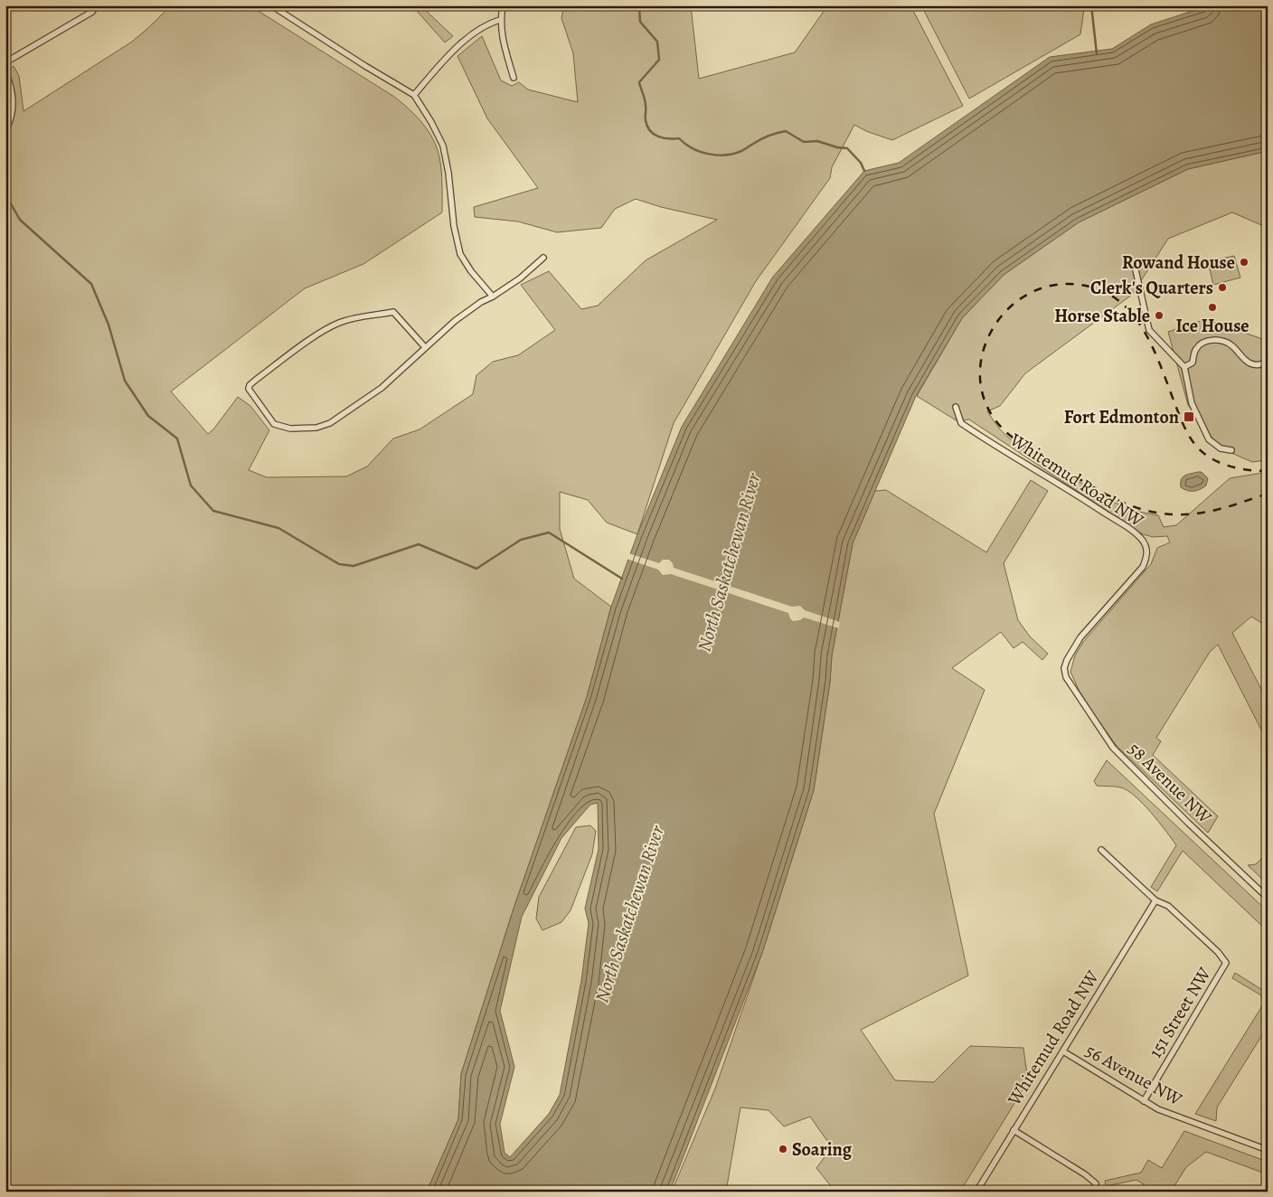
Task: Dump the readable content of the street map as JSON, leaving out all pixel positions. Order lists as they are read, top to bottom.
{
  "streets": {
    "street": [
      "Whitemud Road NW",
      "58 Avenue NW",
      "151 Street NW",
      "56 Avenue NW"
    ]
  },
  "crossings": [
    ["Whitemud Road NW", "58 Avenue NW"],
    ["Whitemud Road NW", "151 Street NW"],
    ["Whitemud Road NW", "56 Avenue NW"],
    ["151 Street NW", "56 Avenue NW"]
  ],
  "water": ["North Saskatchewan River"],
  "places": {
    "other": [
      "Rowand House",
      "Clerk's Quarters",
      "Ice House",
      "Horse Stable",
      "Soaring"
    ],
    "transit": ["Fort Edmonton"]
  }
}
